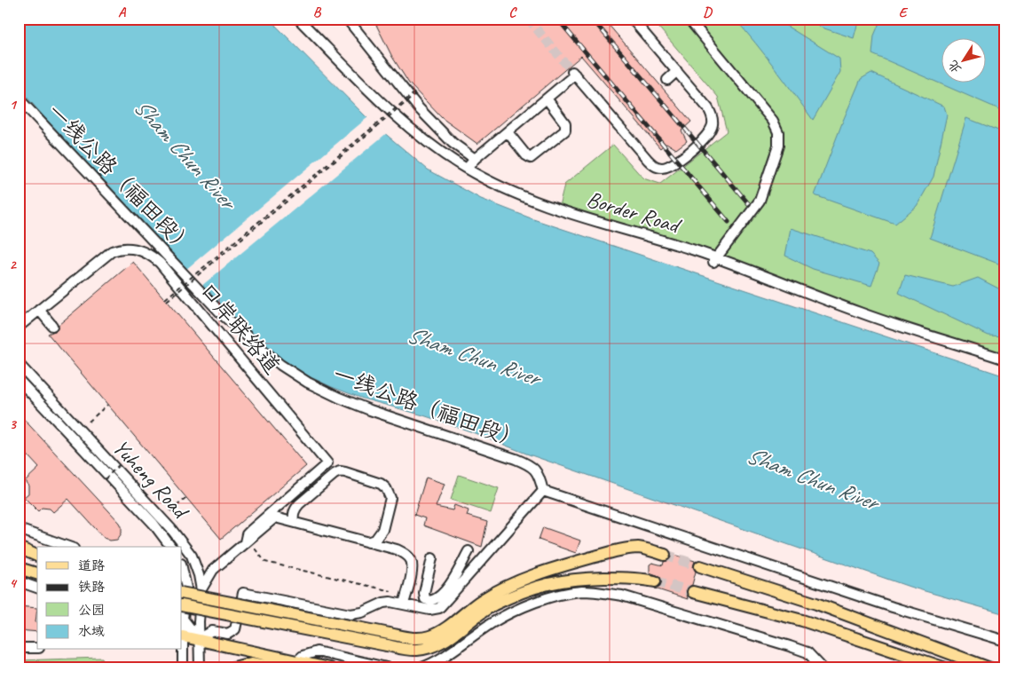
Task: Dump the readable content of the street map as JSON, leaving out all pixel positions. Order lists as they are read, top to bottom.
{
  "streets": {
    "street": [
      "一线公路（福田段）",
      "Border Road",
      "口岸联络道",
      "Yuheng Road"
    ]
  },
  "water": ["Sham Chun River"],
  "legend": [
    "道路",
    "铁路",
    "公园",
    "水域"
  ],
  "north": "bottom left",
  "grid": {
    "columns": [
      "A",
      "B",
      "C",
      "D",
      "E"
    ],
    "rows": [
      "1",
      "2",
      "3",
      "4"
    ]
  }
}
